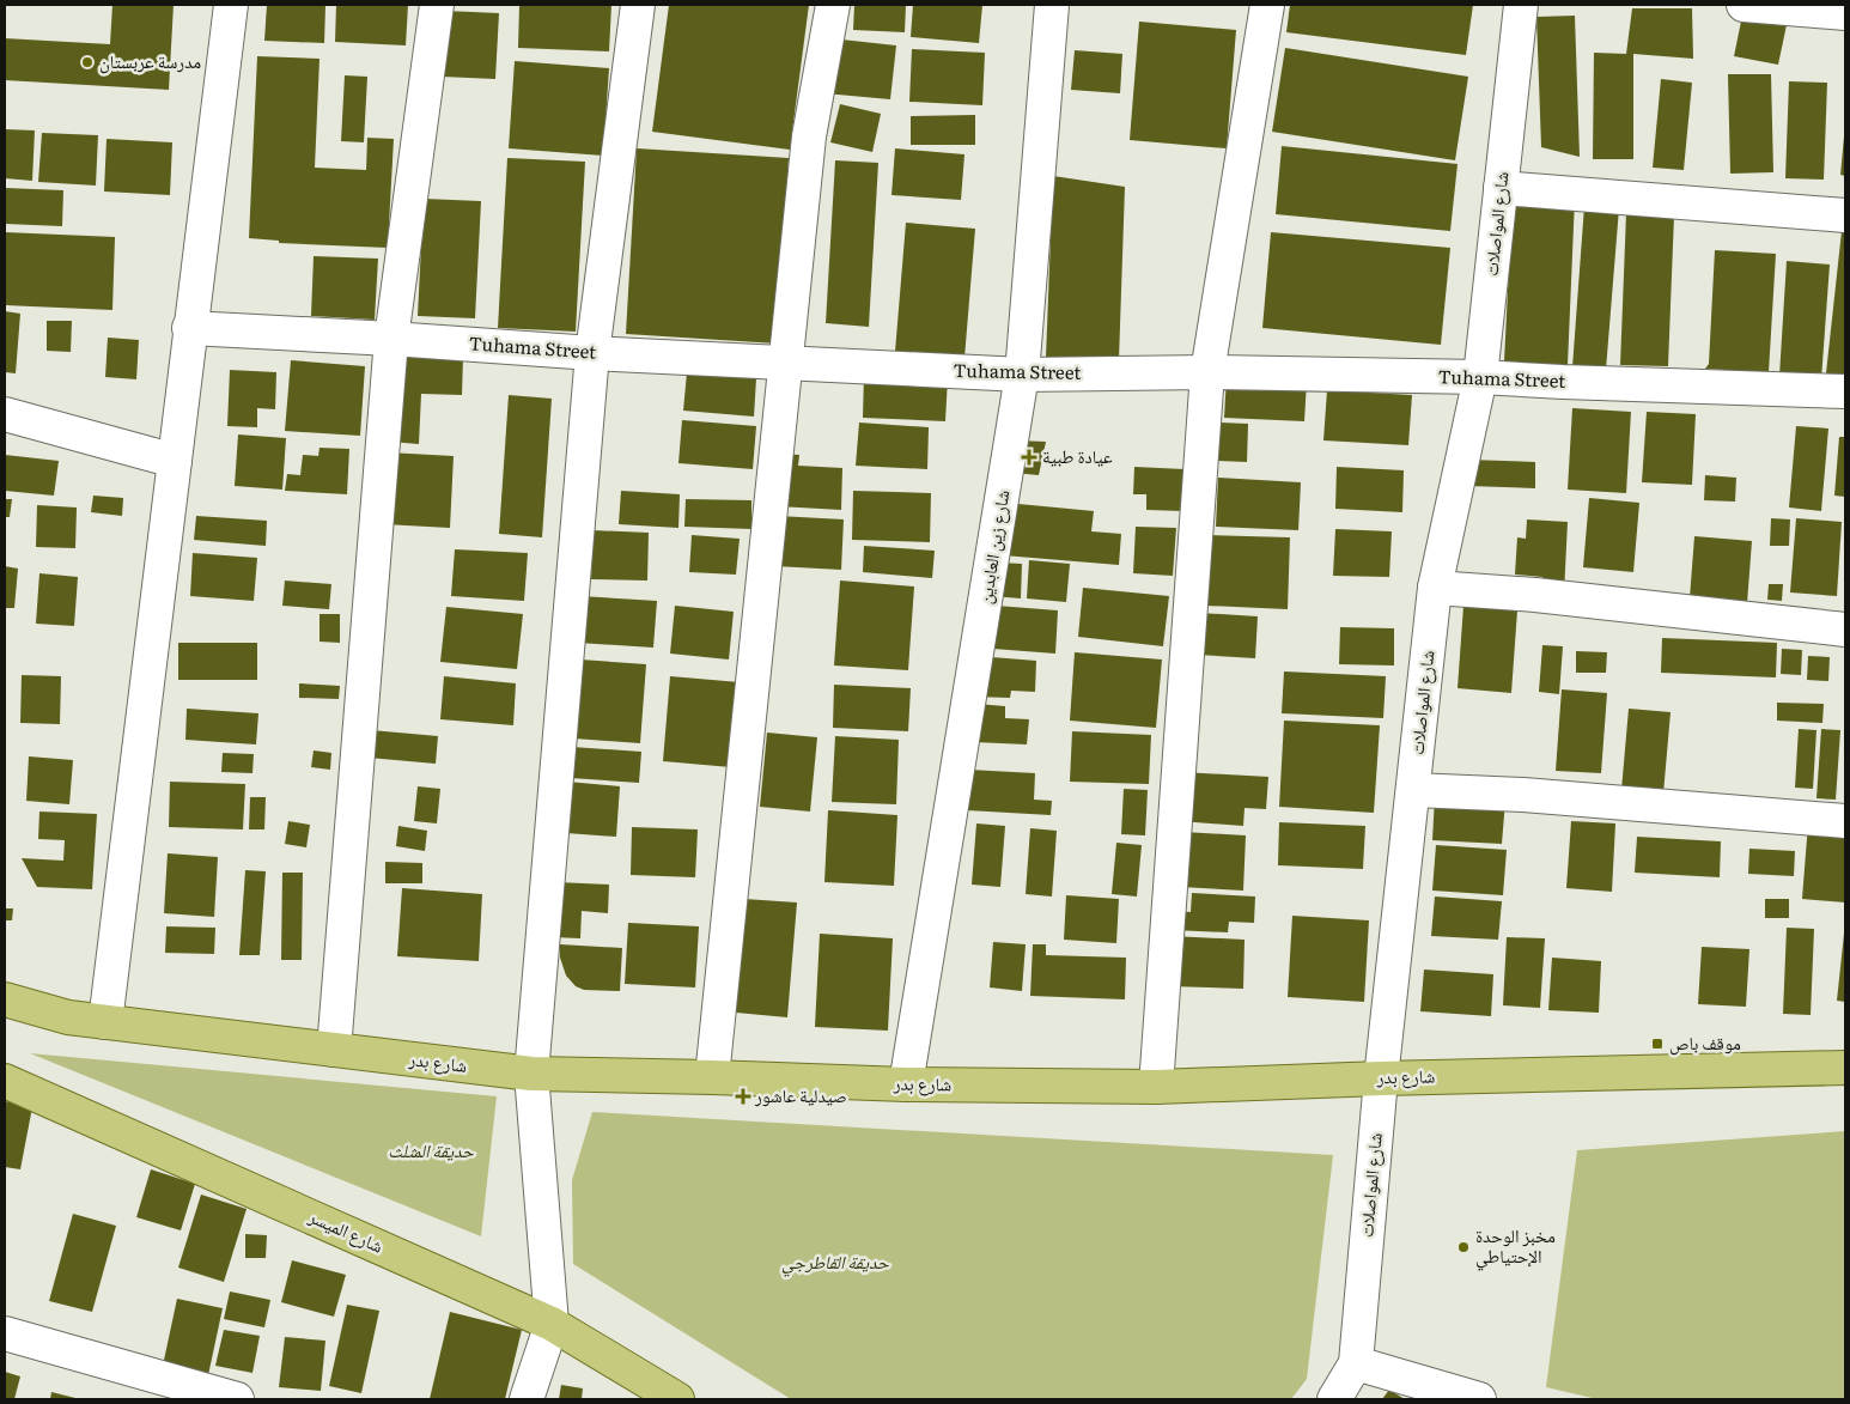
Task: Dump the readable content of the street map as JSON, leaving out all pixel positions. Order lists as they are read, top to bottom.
{
  "streets": {
    "main road": ["شارع بدر", "شارع الميسر"],
    "street": ["شارع المواصلات", "Tuhama Street", "شارع زين العابدين"]
  },
  "crossings": [
    ["شارع المواصلات", "Tuhama Street"],
    ["شارع المواصلات", "شارع بدر"],
    ["Tuhama Street", "شارع زين العابدين"],
    ["شارع زين العابدين", "شارع بدر"]
  ],
  "parks": ["حديقة المثلث", "حديقة القاطرجي"],
  "places": {
    "other": ["مدرسة عربستان", "مخبز الوحدة الإحتياطي"],
    "health": ["عيادة طبية", "صيدلية عاشور"],
    "transit": ["موقف باص"]
  }
}
